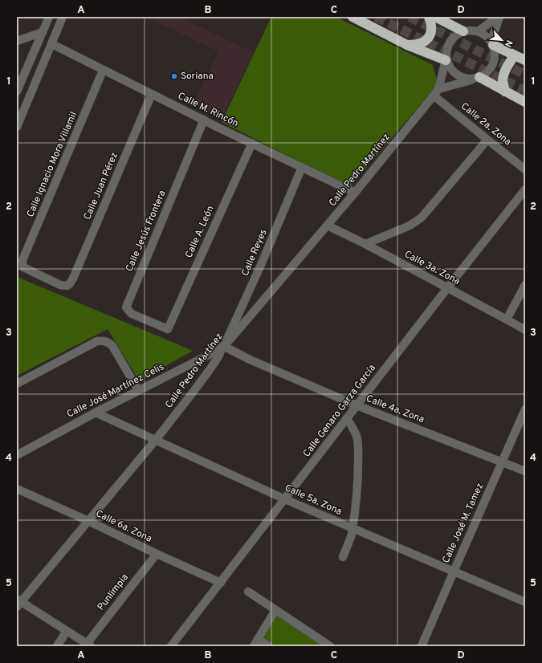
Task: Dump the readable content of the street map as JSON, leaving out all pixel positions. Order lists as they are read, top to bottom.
{
  "streets": {
    "street": [
      "Calle M. Rincón",
      "Calle 2a. Zona",
      "Calle Ignacio Mora Villamil",
      "Calle Pedro Martínez",
      "Calle Juan Pérez",
      "Calle Jesús Frontera",
      "Calle A. León",
      "Calle Reyes",
      "Calle 3a. Zona",
      "Calle José Martínez Celis",
      "Calle 4a. Zona",
      "Calle Genaro Garza García",
      "Calle 5a. Zona",
      "Calle José M. Tamez",
      "Calle 6a. Zona",
      "Punlimpia"
    ]
  },
  "crossings": [
    ["Calle M. Rincón", "Calle Ignacio Mora Villamil"],
    ["Calle M. Rincón", "Calle Pedro Martínez"],
    ["Calle M. Rincón", "Calle Juan Pérez"],
    ["Calle M. Rincón", "Calle Jesús Frontera"],
    ["Calle M. Rincón", "Calle A. León"],
    ["Calle M. Rincón", "Calle Reyes"],
    ["Calle 2a. Zona", "Calle Pedro Martínez"],
    ["Calle Ignacio Mora Villamil", "Calle Juan Pérez"],
    ["Calle Pedro Martínez", "Calle Reyes"],
    ["Calle Pedro Martínez", "Calle 3a. Zona"],
    ["Calle Pedro Martínez", "Calle José Martínez Celis"],
    ["Calle Pedro Martínez", "Calle 4a. Zona"],
    ["Calle Pedro Martínez", "Calle 5a. Zona"],
    ["Calle Pedro Martínez", "Calle 6a. Zona"],
    ["Calle Jesús Frontera", "Calle A. León"],
    ["Calle Reyes", "Calle José Martínez Celis"],
    ["Calle Reyes", "Calle 4a. Zona"],
    ["Calle 3a. Zona", "Calle Genaro Garza García"],
    ["Calle José Martínez Celis", "Calle 4a. Zona"],
    ["Calle José Martínez Celis", "Calle 5a. Zona"],
    ["Calle 4a. Zona", "Calle Genaro Garza García"],
    ["Calle 4a. Zona", "Calle José M. Tamez"],
    ["Calle Genaro Garza García", "Calle 5a. Zona"],
    ["Calle Genaro Garza García", "Calle 6a. Zona"],
    ["Calle 5a. Zona", "Calle José M. Tamez"],
    ["Calle 6a. Zona", "Punlimpia"]
  ],
  "places": ["Soriana"],
  "north": "bottom right",
  "grid": {
    "columns": [
      "A",
      "B",
      "C",
      "D"
    ],
    "rows": [
      "1",
      "2",
      "3",
      "4",
      "5"
    ]
  }
}
